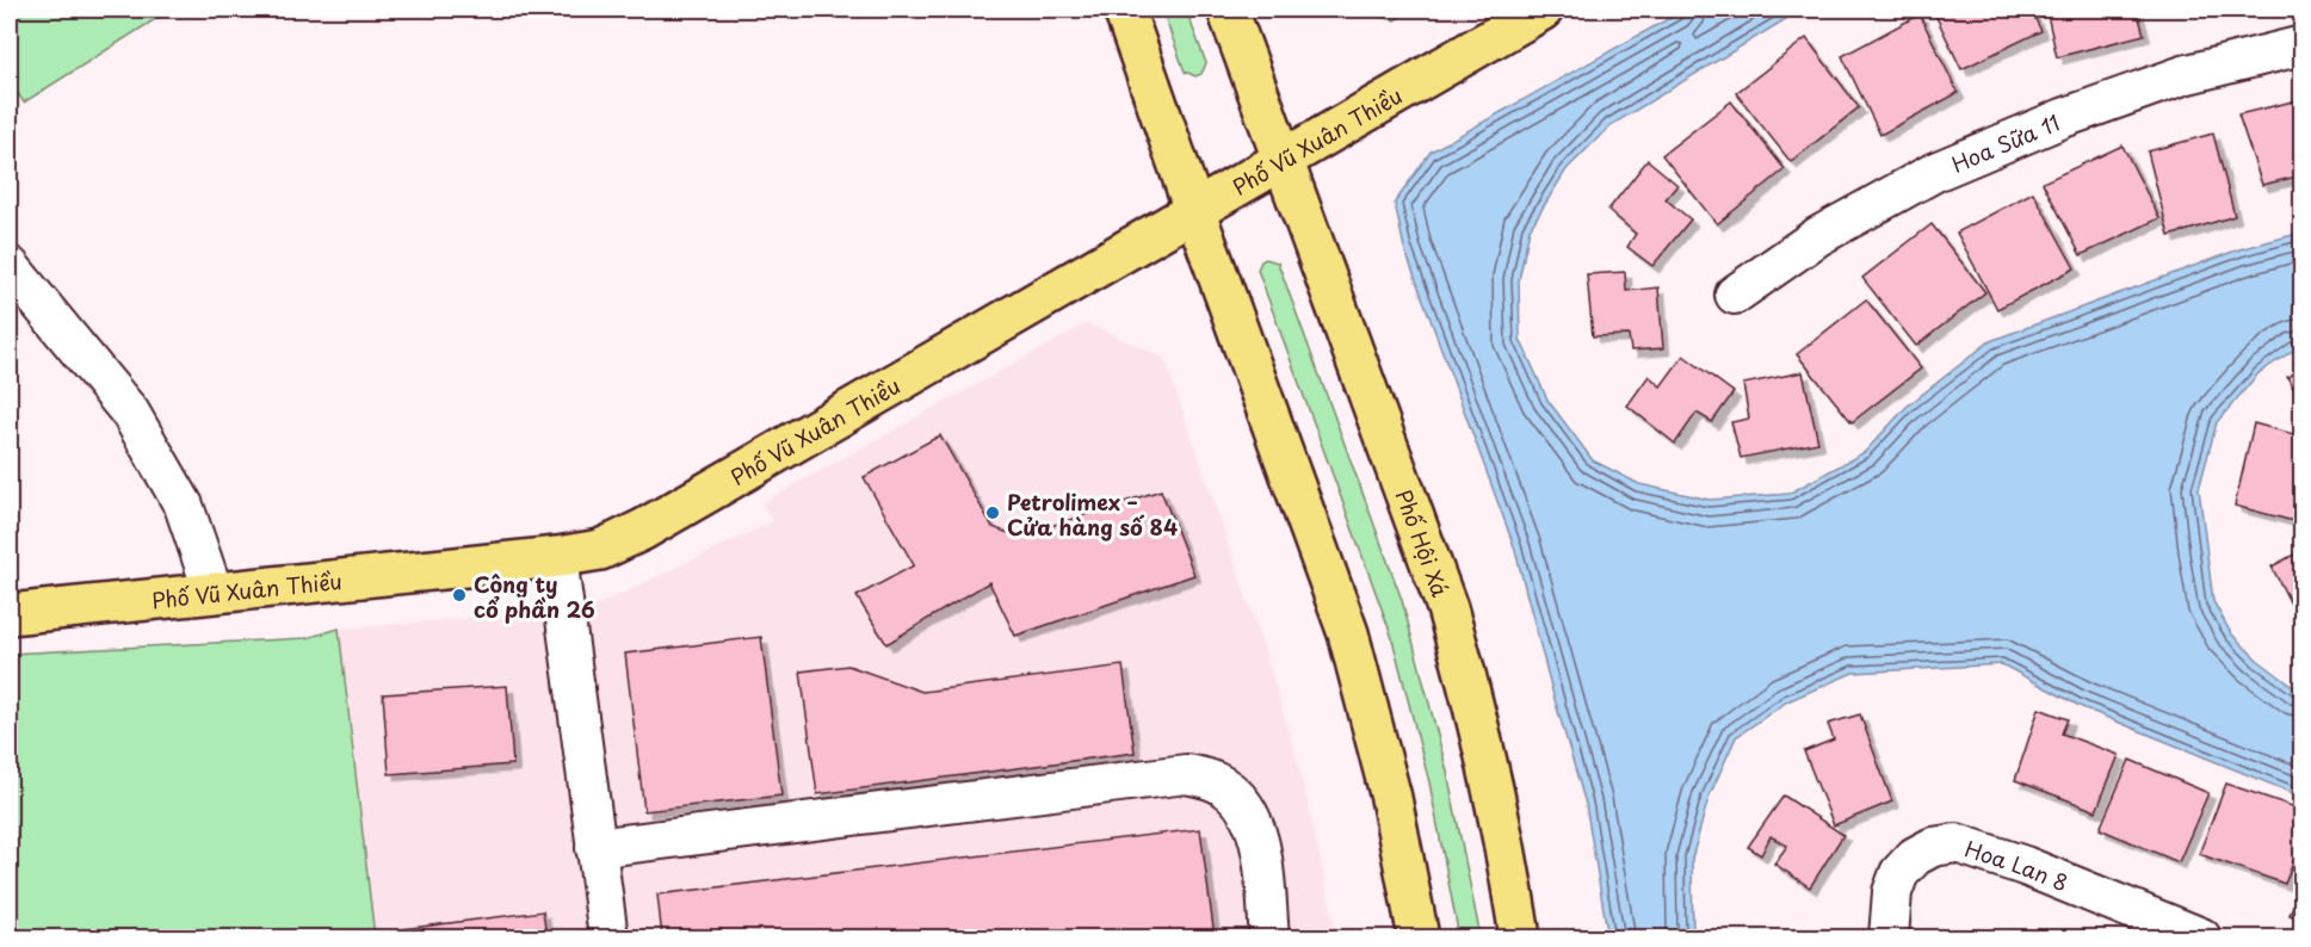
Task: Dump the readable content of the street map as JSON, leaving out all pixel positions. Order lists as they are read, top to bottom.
{
  "streets": {
    "main road": ["Phố Vũ Xuân Thiều", "Phố Hội Xá"],
    "street": ["Hoa Sữa 11", "Hoa Lan 8"]
  },
  "crossings": [
    ["Phố Vũ Xuân Thiều", "Phố Hội Xá"]
  ],
  "places": ["Petrolimex – Cửa hàng số 84", "Công ty cổ phần 26"]
}
